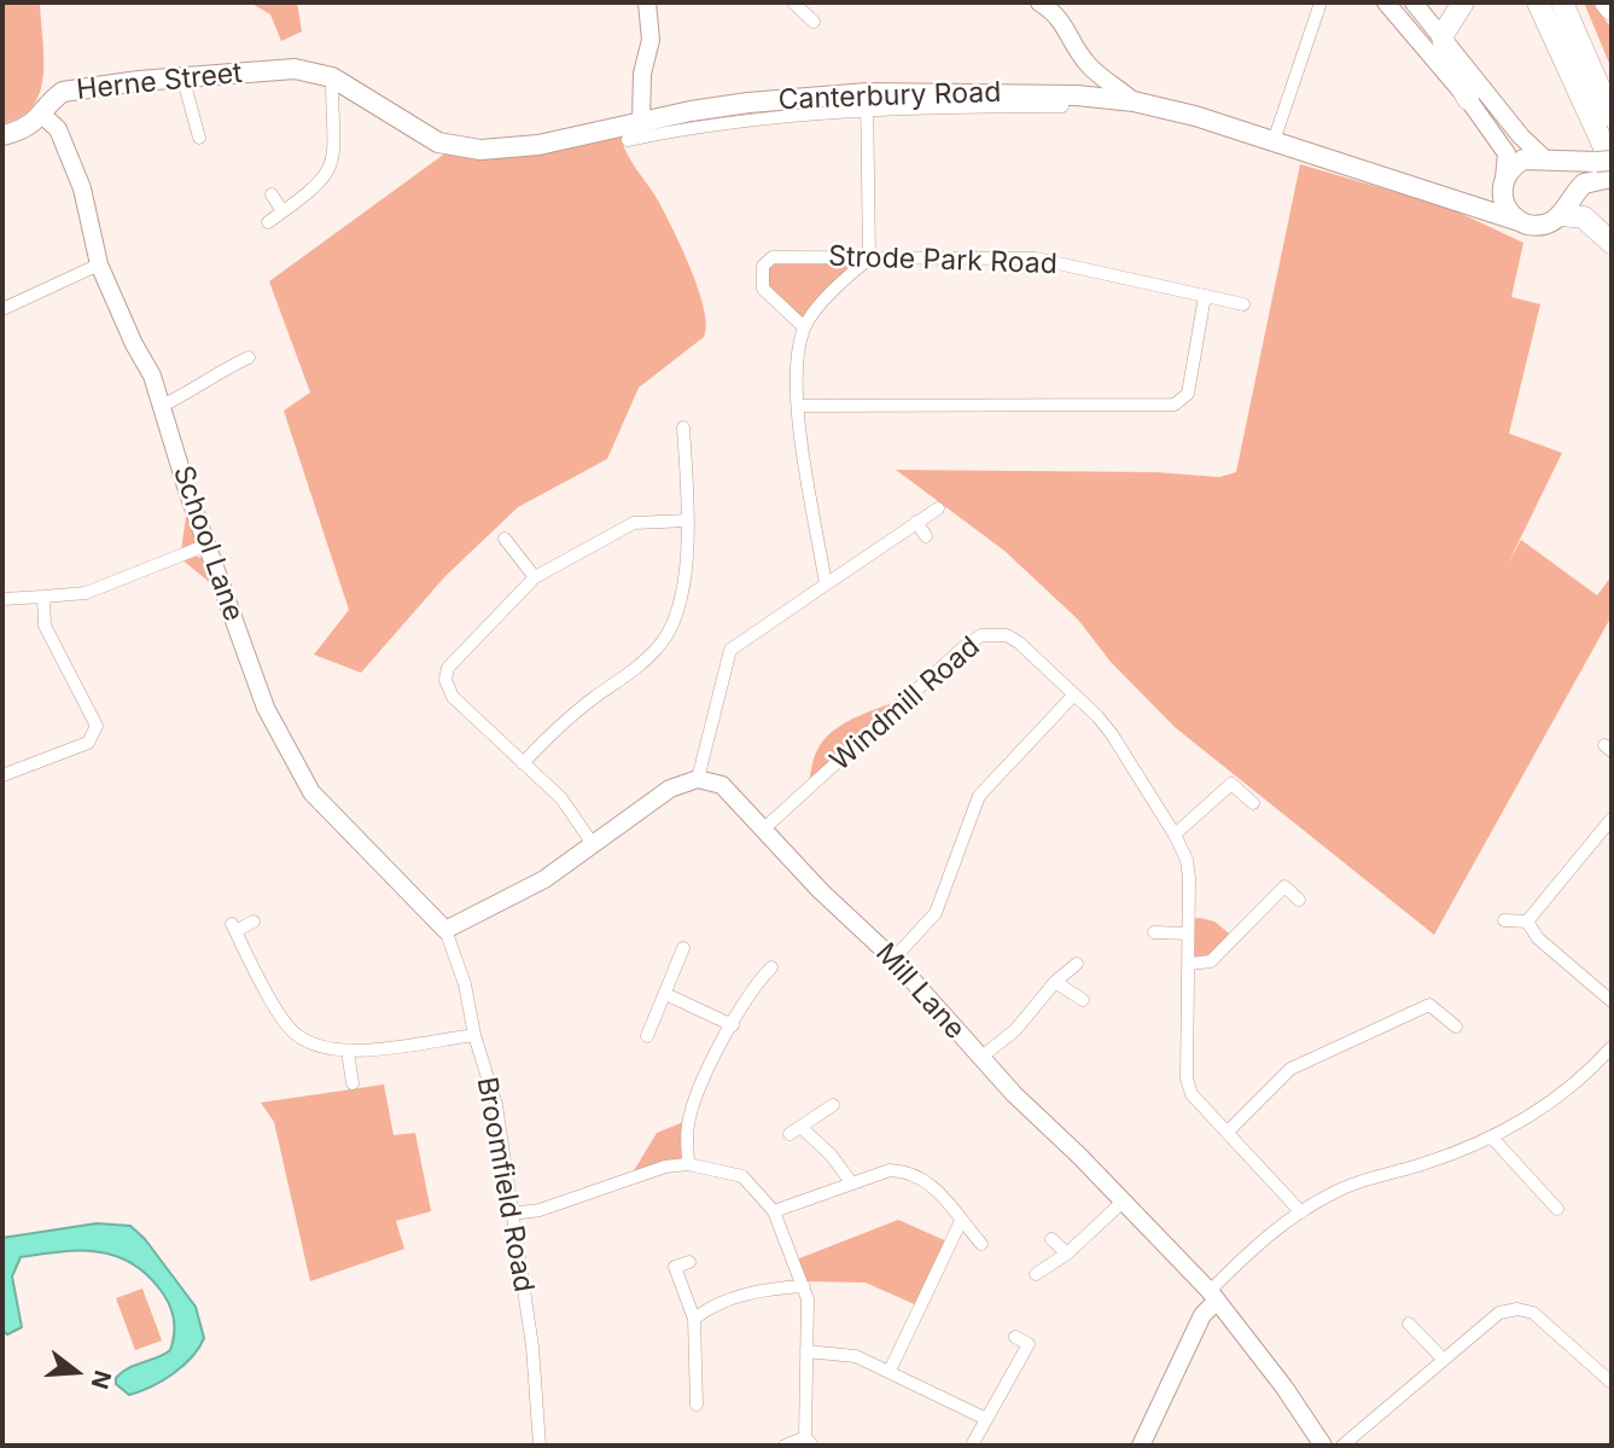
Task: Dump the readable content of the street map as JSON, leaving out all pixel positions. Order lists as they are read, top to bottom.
{
  "streets": {
    "main road": ["Herne Street", "Canterbury Road"],
    "street": [
      "Strode Park Road",
      "School Lane",
      "Windmill Road",
      "Mill Lane",
      "Broomfield Road"
    ]
  },
  "crossings": [
    ["Herne Street", "Canterbury Road"],
    ["Herne Street", "School Lane"],
    ["School Lane", "Broomfield Road"],
    ["Windmill Road", "Mill Lane"]
  ],
  "north": "right"
}
